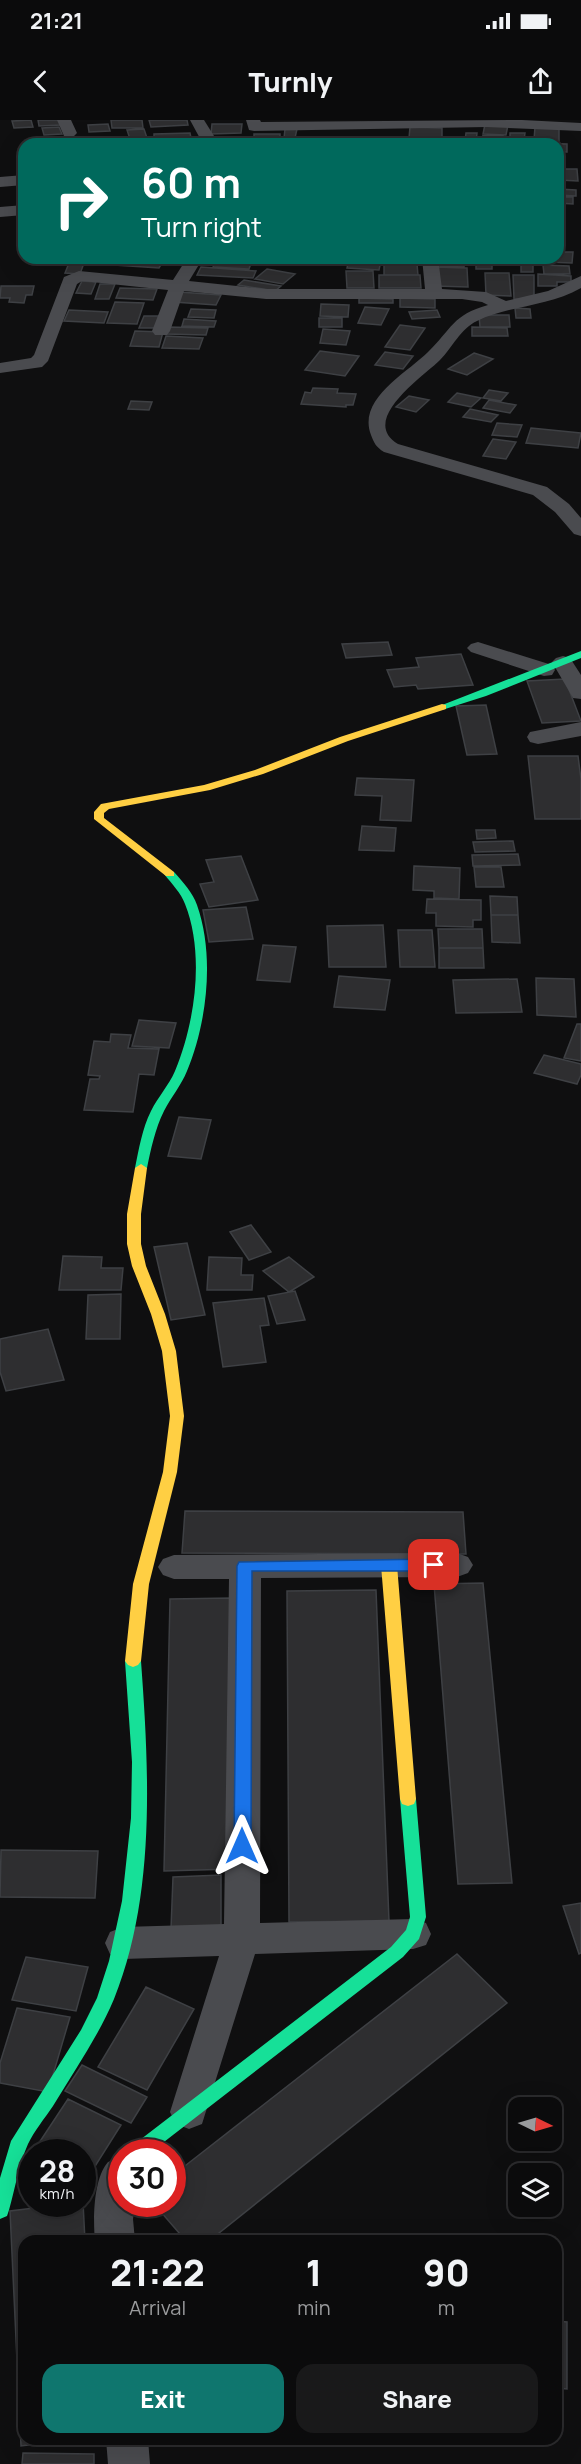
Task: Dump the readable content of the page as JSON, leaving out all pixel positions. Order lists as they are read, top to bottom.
{
  "north": "right",
  "page": {
    "status": "21:21",
    "header": "Turnly",
    "turn": ["60 m", "Turn right"],
    "speed": "28 km/h",
    "limit": "30",
    "eta": [
      "21:22",
      "Arrival",
      "1",
      "min",
      "90",
      "m"
    ],
    "buttons": ["Exit", "Share"]
  }
}
